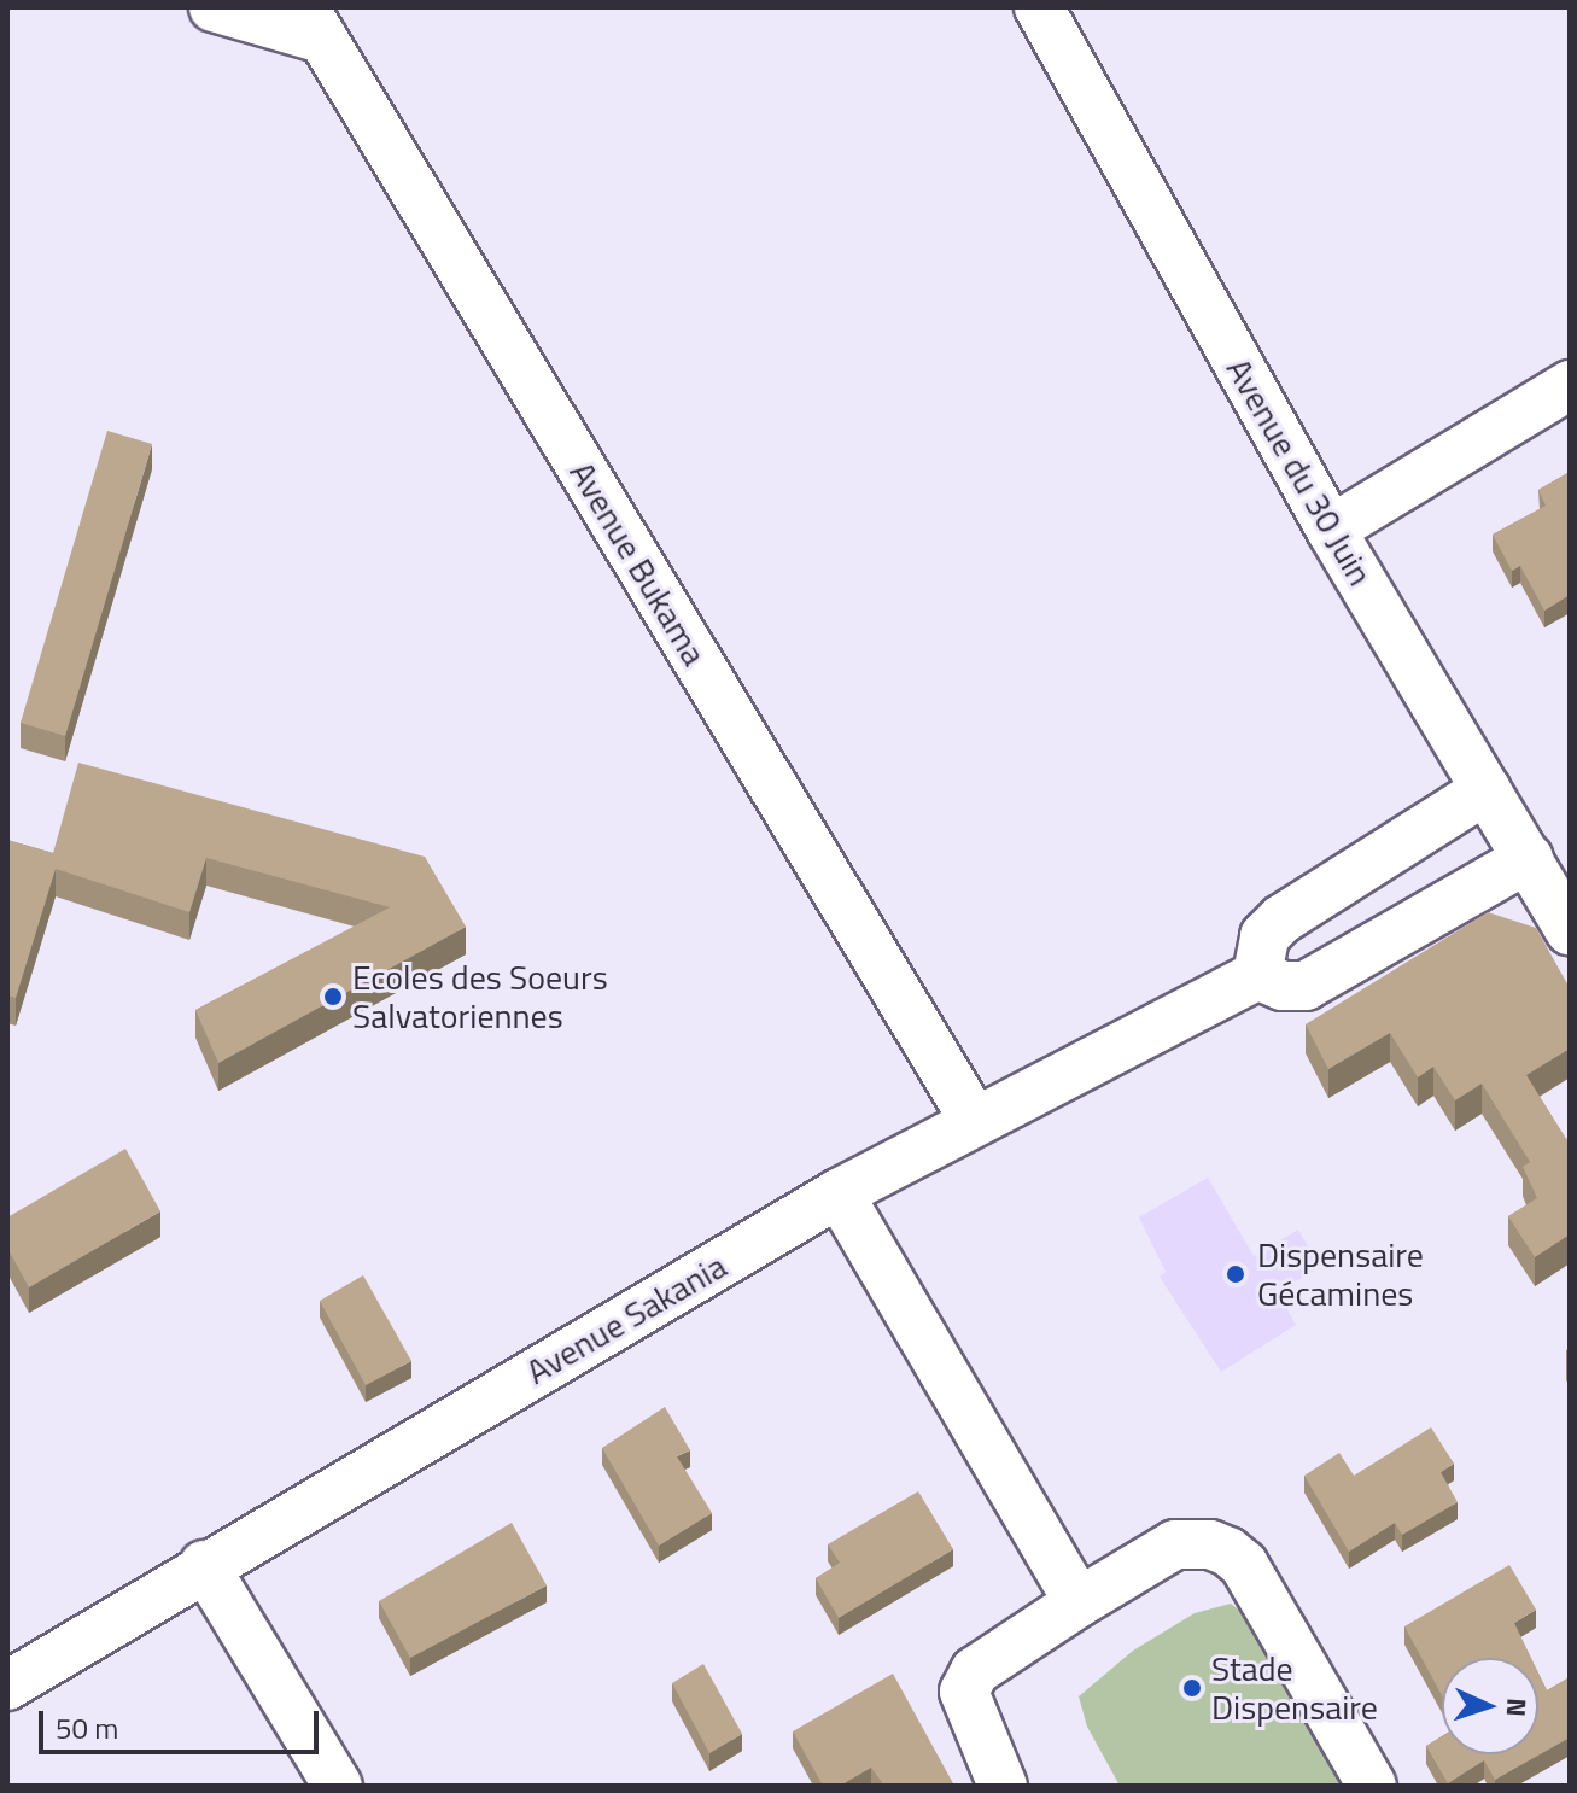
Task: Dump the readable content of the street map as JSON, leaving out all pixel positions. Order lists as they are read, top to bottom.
{
  "streets": {
    "street": ["Avenue du 30 Juin", "Avenue Bukama", "Avenue Sakania"]
  },
  "crossings": [
    ["Avenue Bukama", "Avenue Sakania"]
  ],
  "places": ["Ecoles des Soeurs Salvatoriennes", "Dispensaire Gécamines", "Stade Dispensaire"],
  "scale_bar": "50 m",
  "north": "right"
}
